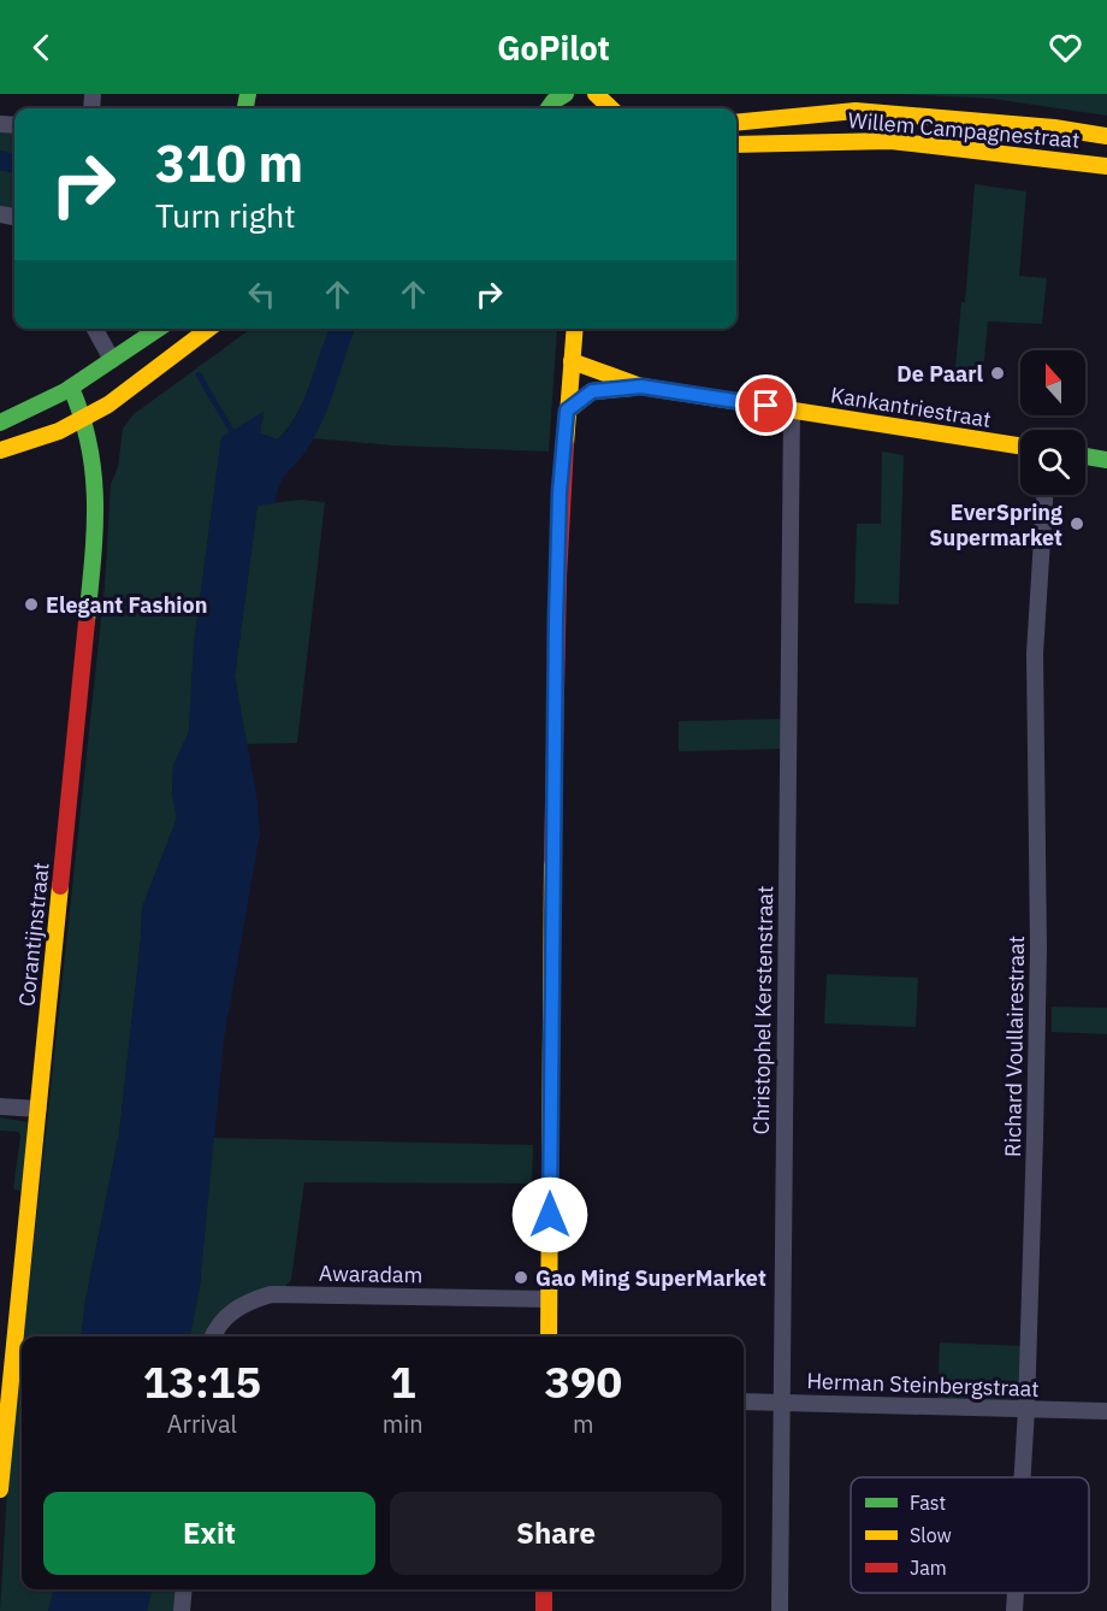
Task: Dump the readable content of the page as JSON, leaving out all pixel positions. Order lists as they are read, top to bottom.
{
  "streets": {
    "street": [
      "Willem Campagnestraat",
      "Kankantriestraat",
      "Corantijnstraat",
      "Christophel Kerstenstraat",
      "Richard Voullairestraat",
      "Awaradam",
      "Herman Steinbergstraat"
    ]
  },
  "crossings": [
    ["Kankantriestraat", "Christophel Kerstenstraat"],
    ["Christophel Kerstenstraat", "Herman Steinbergstraat"],
    ["Richard Voullairestraat", "Herman Steinbergstraat"]
  ],
  "places": [
    "De Paarl",
    "EverSpring Supermarket",
    "Elegant Fashion",
    "Gao Ming SuperMarket"
  ],
  "legend": ["Fast", "Slow", "Jam"],
  "north": "top",
  "page": {
    "header": "GoPilot",
    "turn": ["310 m", "Turn right"],
    "eta": [
      "13:15",
      "Arrival",
      "1",
      "min",
      "390",
      "m"
    ],
    "buttons": ["Exit", "Share"]
  }
}
